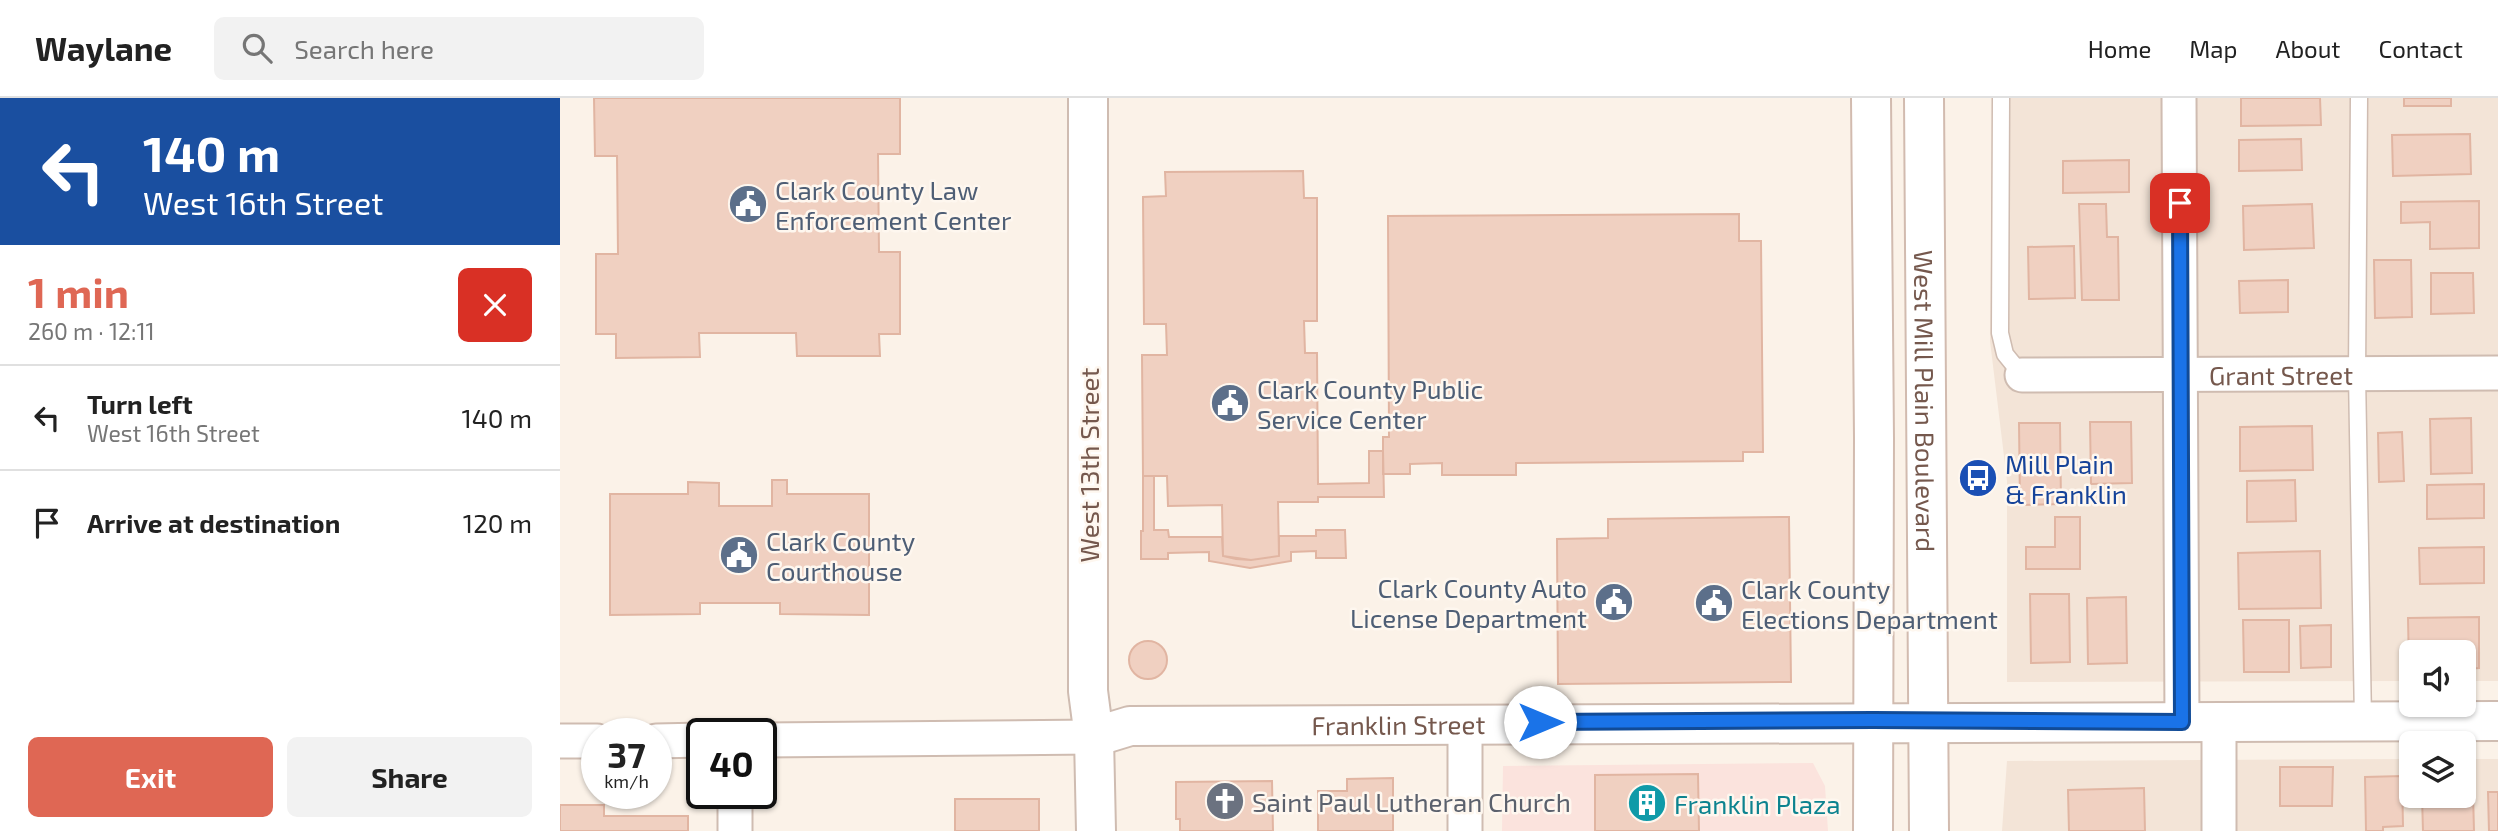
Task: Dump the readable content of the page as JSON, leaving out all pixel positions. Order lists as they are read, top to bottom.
{
  "streets": {
    "street": [
      "Grant Street",
      "West Mill Plain Boulevard",
      "West 13th Street",
      "Franklin Street"
    ]
  },
  "crossings": [
    ["West Mill Plain Boulevard", "Franklin Street"],
    ["West 13th Street", "Franklin Street"]
  ],
  "places": {
    "public building": [
      "Clark County Law Enforcement Center",
      "Clark County Public Service Center",
      "Clark County Courthouse",
      "Clark County Auto License Department",
      "Clark County Elections Department"
    ],
    "bus stop": ["Mill Plain & Franklin"],
    "church": ["Saint Paul Lutheran Church"],
    "building": ["Franklin Plaza"]
  },
  "page": {
    "header": "Waylane",
    "search": "Search here",
    "nav": [
      "Home",
      "Map",
      "About",
      "Contact"
    ],
    "turn": ["140 m", "West 16th Street"],
    "heading": ["1 min", "260 m · 12:11"],
    "list": [
      {
        "name": "Turn left",
        "note": "West 16th Street",
        "value": "140 m"
      },
      {
        "name": "Arrive at destination",
        "value": "120 m"
      }
    ],
    "speed": "37 km/h",
    "limit": "40",
    "buttons": ["Exit", "Share"]
  }
}
